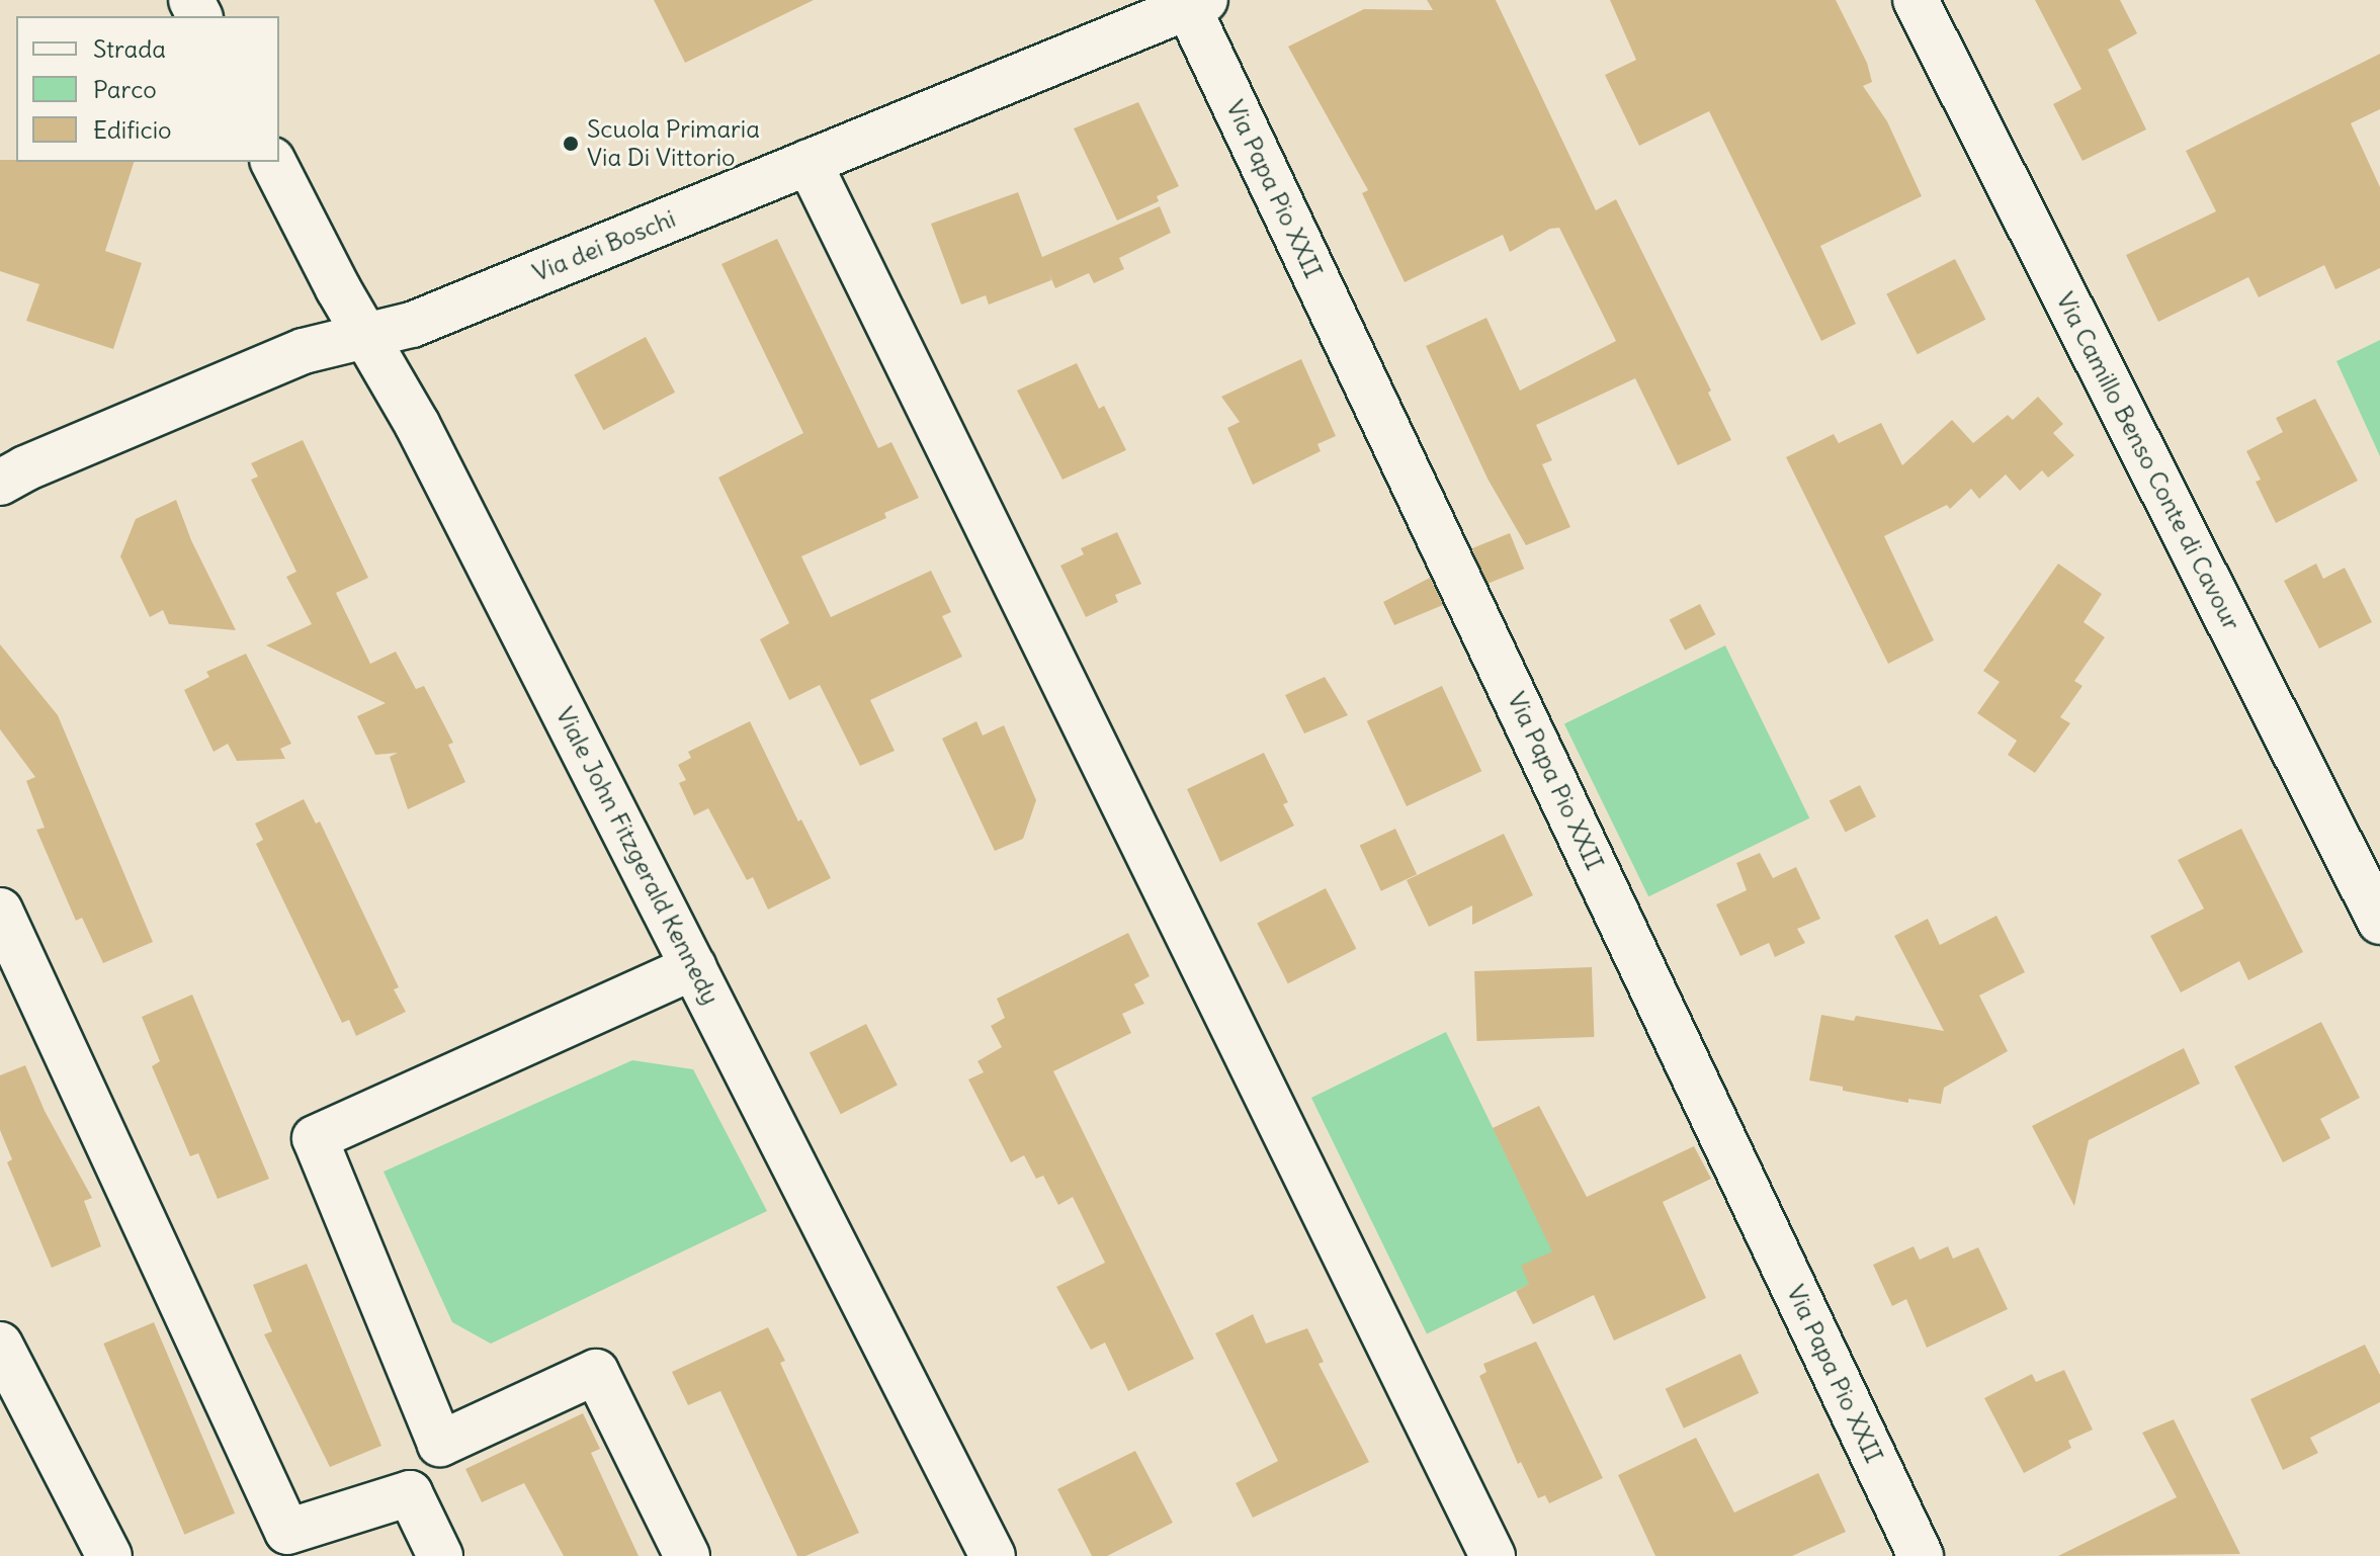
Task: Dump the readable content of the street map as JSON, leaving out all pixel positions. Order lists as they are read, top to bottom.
{
  "streets": {
    "street": [
      "Via Papa Pio XXII",
      "Via dei Boschi",
      "Via Camillo Benso Conte di Cavour",
      "Viale John Fitzgerald Kennedy"
    ]
  },
  "crossings": [
    ["Via Papa Pio XXII", "Via dei Boschi"],
    ["Via dei Boschi", "Viale John Fitzgerald Kennedy"]
  ],
  "places": ["Scuola Primaria Via Di Vittorio"],
  "legend": ["Strada", "Parco", "Edificio"]
}
